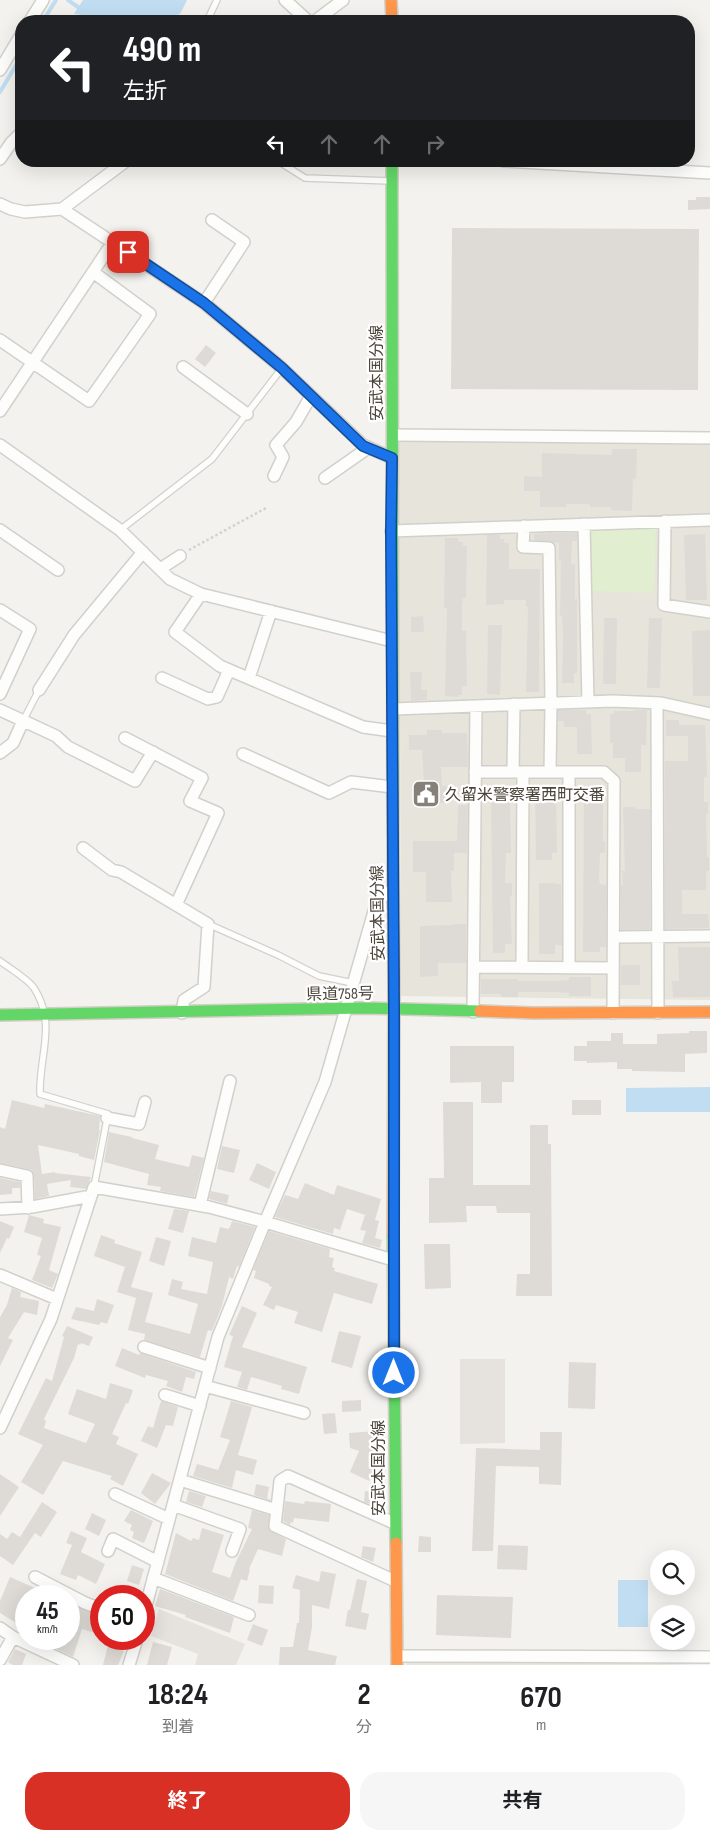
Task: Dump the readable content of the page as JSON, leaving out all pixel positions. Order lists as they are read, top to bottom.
{
  "streets": {
    "main road": ["安武本国分線", "県道758号"]
  },
  "crossings": [
    ["安武本国分線", "県道758号"]
  ],
  "places": {
    "public building": ["久留米警察署西町交番"]
  },
  "page": {
    "turn": ["490 m", "左折"],
    "speed": "45 km/h",
    "limit": "50",
    "eta": [
      "18:24",
      "到着",
      "2",
      "分",
      "670",
      "m"
    ],
    "buttons": ["終了", "共有"]
  }
}
